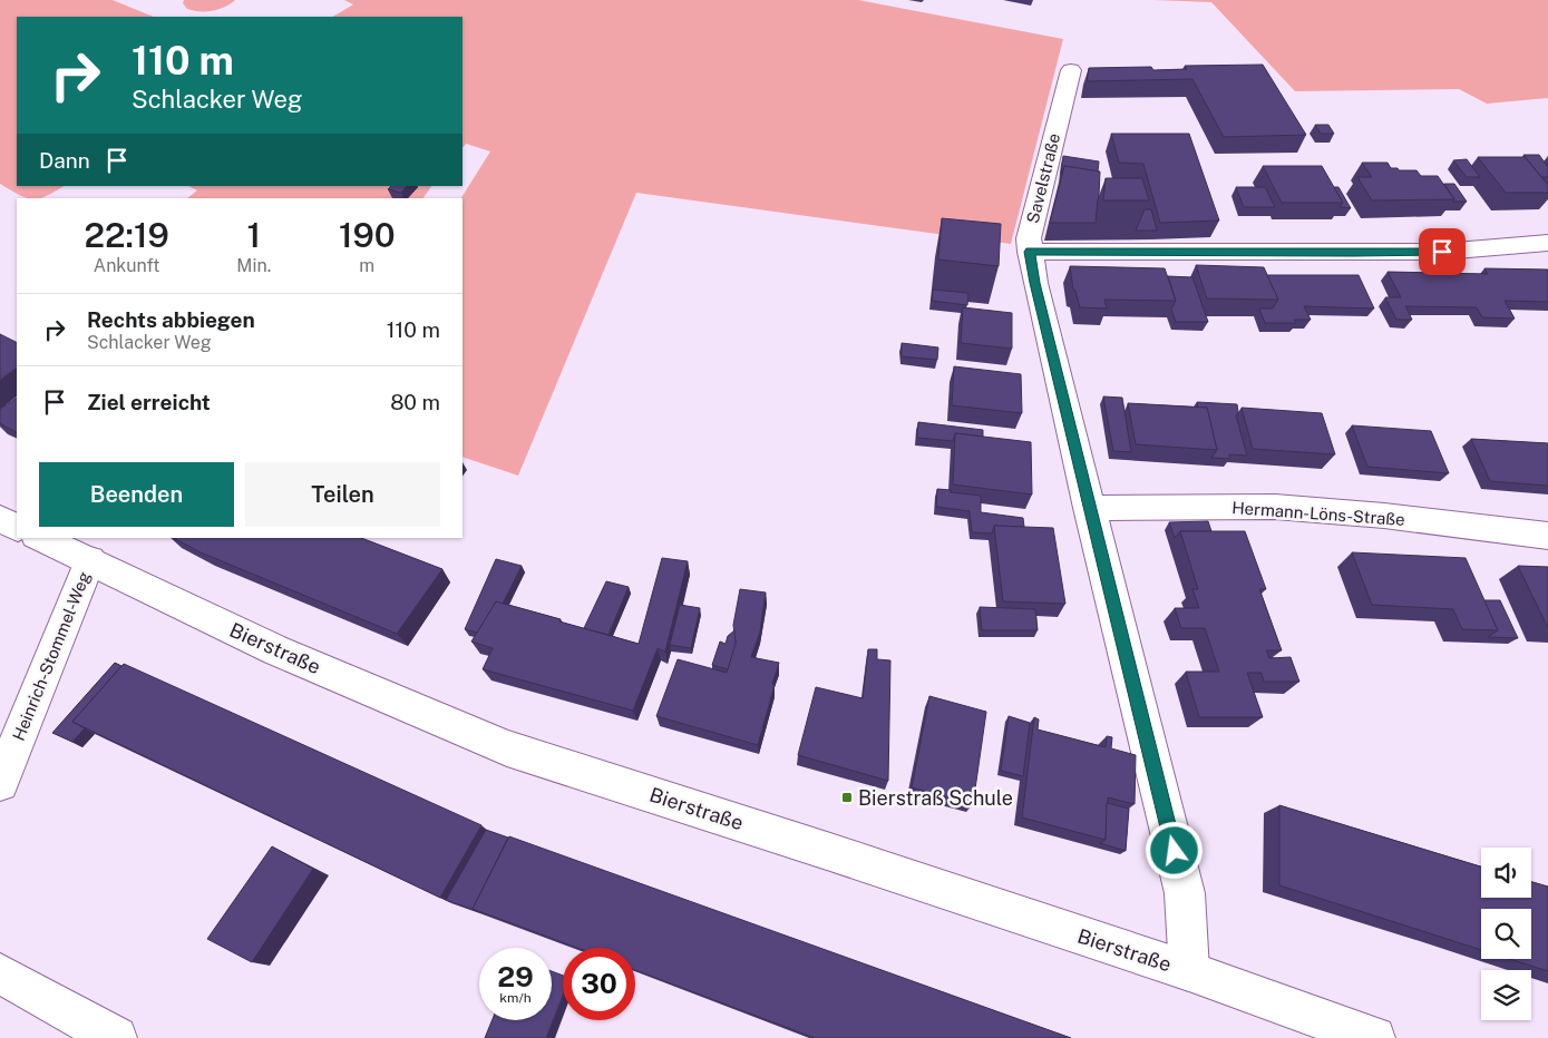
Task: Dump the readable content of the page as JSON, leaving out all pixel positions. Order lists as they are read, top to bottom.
{
  "streets": {
    "street": [
      "Savelstraße",
      "Hermann-Löns-Straße",
      "Bierstraße",
      "Heinrich-Stommel-Weg"
    ]
  },
  "crossings": [
    ["Savelstraße", "Hermann-Löns-Straße"],
    ["Savelstraße", "Bierstraße"],
    ["Bierstraße", "Heinrich-Stommel-Weg"]
  ],
  "places": {
    "transit": ["Bierstraß Schule"]
  },
  "page": {
    "turn": ["110 m", "Schlacker Weg"],
    "then": "Dann",
    "eta": [
      "22:19",
      "Ankunft",
      "1",
      "Min.",
      "190",
      "m"
    ],
    "list": [
      {
        "name": "Rechts abbiegen",
        "note": "Schlacker Weg",
        "value": "110 m"
      },
      {
        "name": "Ziel erreicht",
        "value": "80 m"
      }
    ],
    "buttons": ["Beenden", "Teilen"],
    "speed": "29 km/h",
    "limit": "30"
  }
}
